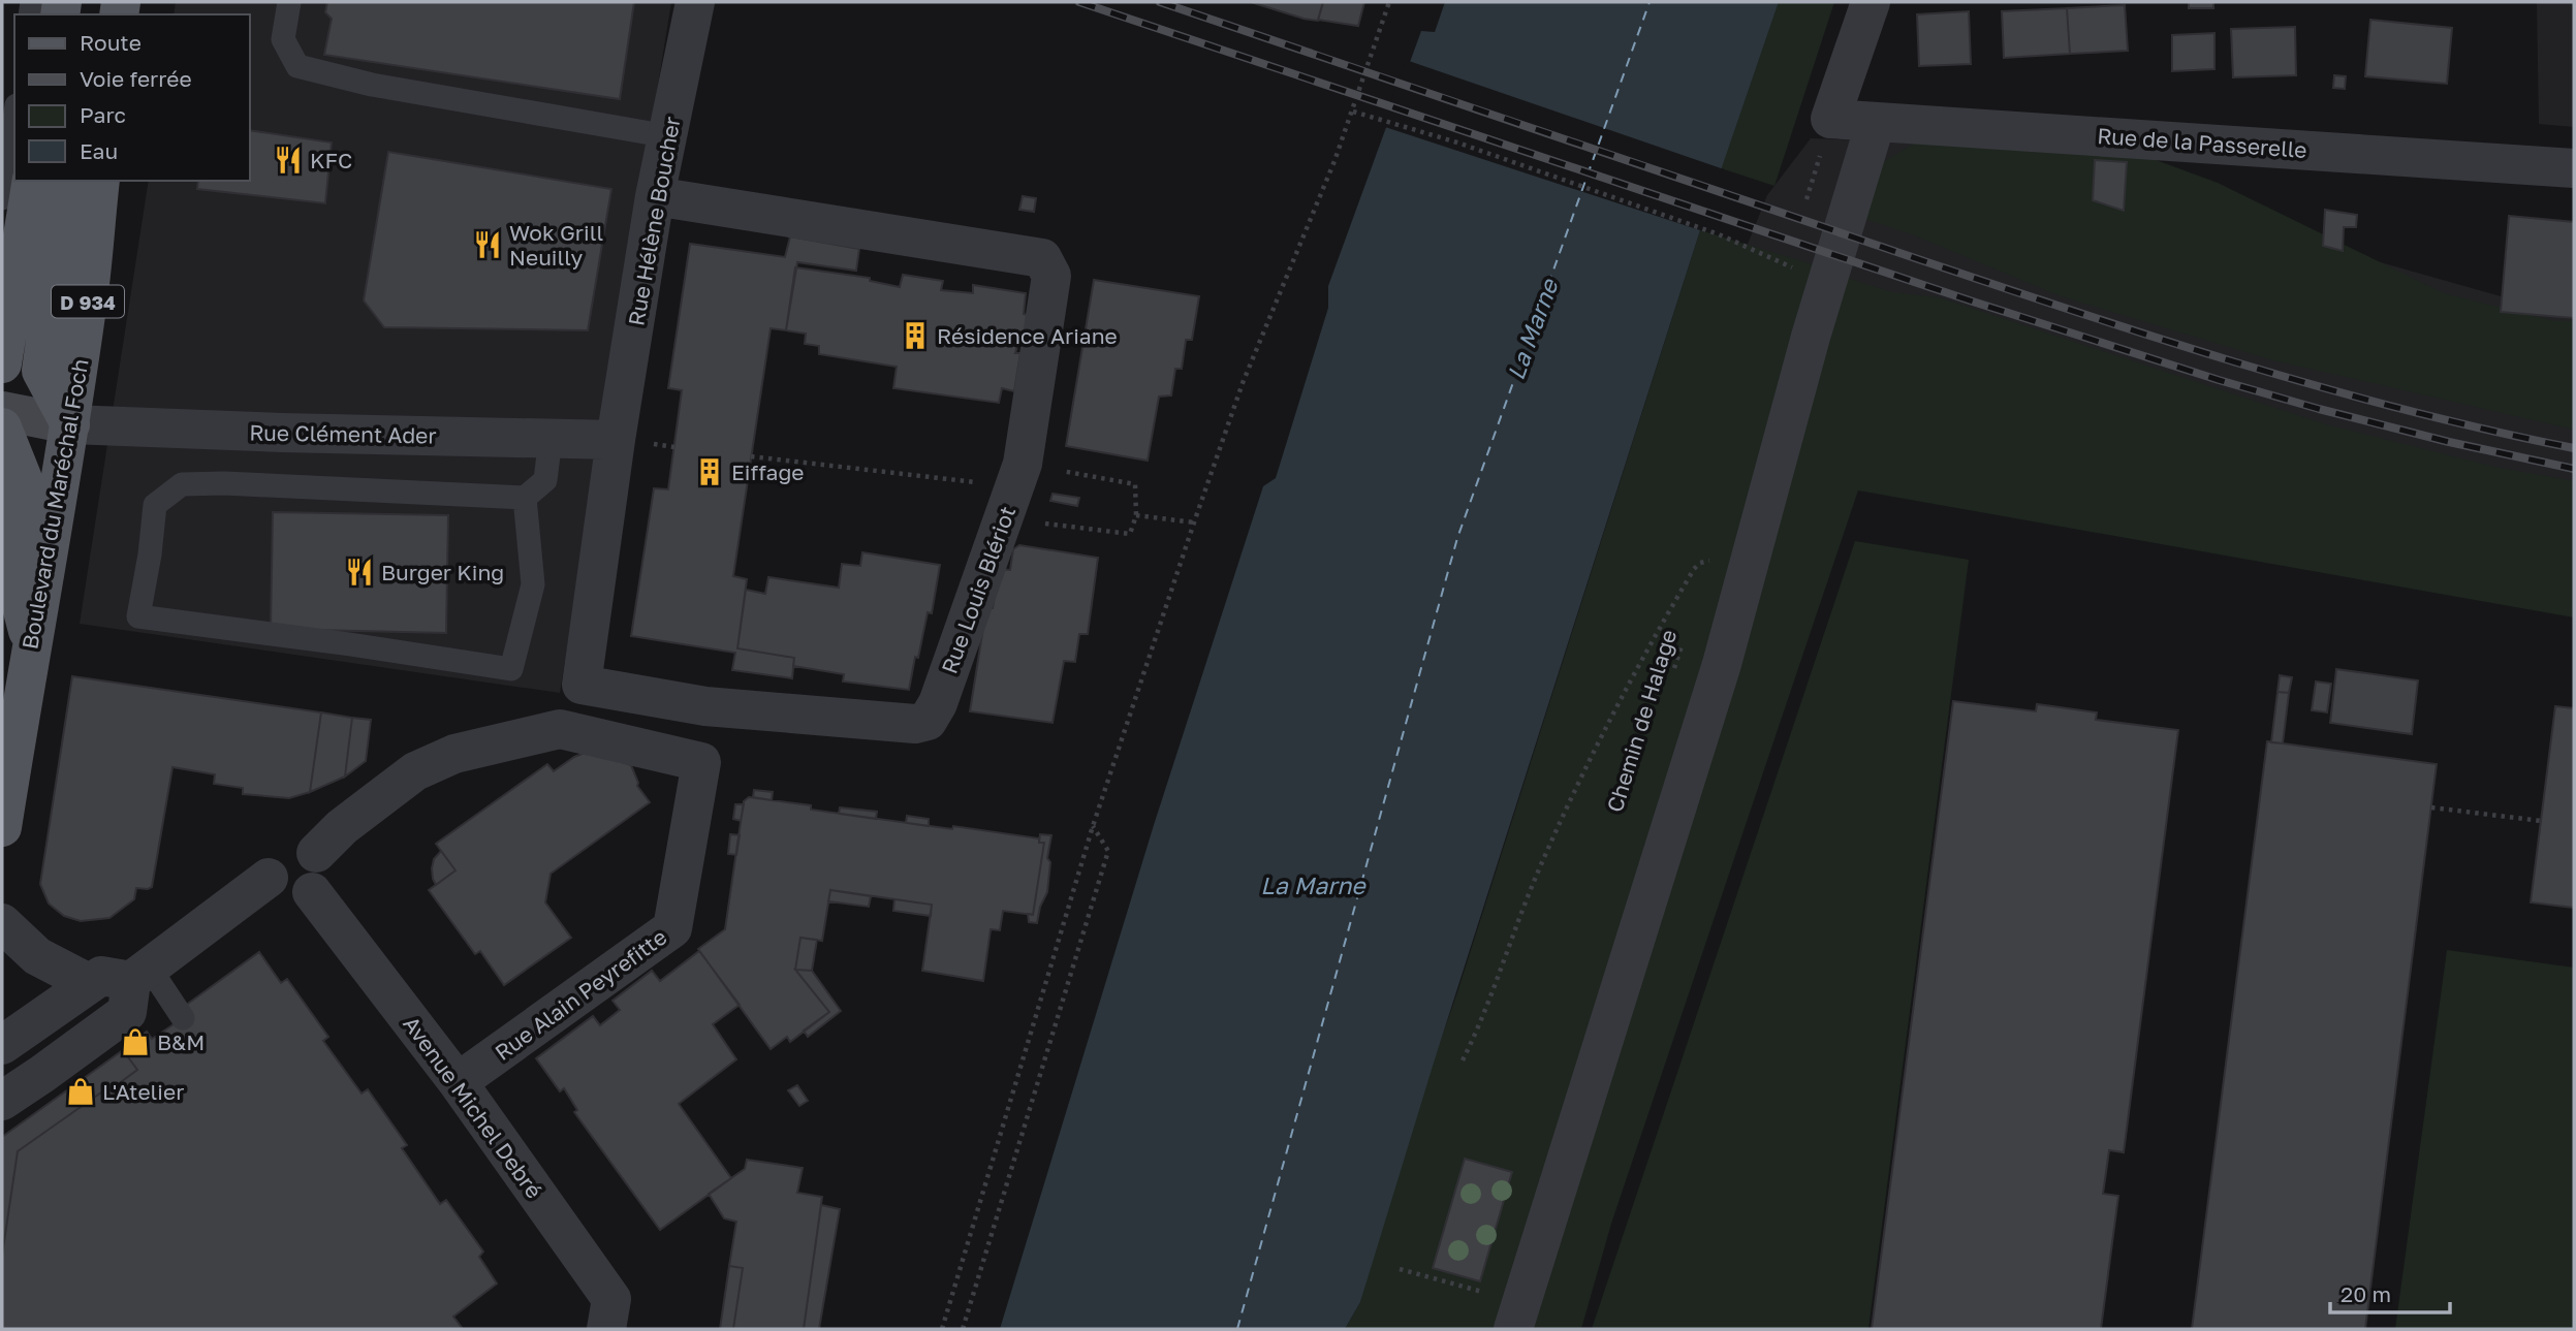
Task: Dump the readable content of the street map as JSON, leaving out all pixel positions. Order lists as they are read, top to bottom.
{
  "streets": {
    "main road": ["D 934", "Boulevard du Maréchal Foch"],
    "street": [
      "Rue de la Passerelle",
      "Rue Hélène Boucher",
      "Rue Clément Ader",
      "Rue Louis Blériot",
      "Rue Alain Peyrefitte",
      "Avenue Michel Debré"
    ],
    "path": ["Chemin de Halage"]
  },
  "crossings": [
    ["Rue Hélène Boucher", "Rue Clément Ader"],
    ["Rue Hélène Boucher", "Rue Louis Blériot"],
    ["Rue Clément Ader", "Boulevard du Maréchal Foch"],
    ["Rue Clément Ader", "Rue Louis Blériot"],
    ["Rue Alain Peyrefitte", "Avenue Michel Debré"]
  ],
  "water": ["La Marne"],
  "places": {
    "restaurant": ["KFC", "Wok Grill Neuilly", "Burger King"],
    "building": ["Résidence Ariane", "Eiffage"],
    "shop": ["B&M", "L'Atelier"]
  },
  "legend": [
    "Route",
    "Voie ferrée",
    "Parc",
    "Eau"
  ],
  "scale_bar": "20 m"
}
